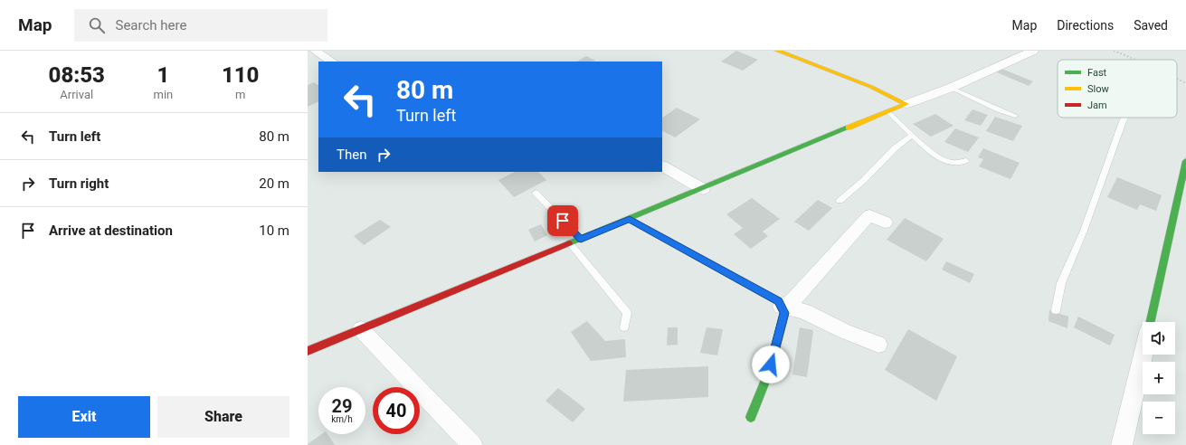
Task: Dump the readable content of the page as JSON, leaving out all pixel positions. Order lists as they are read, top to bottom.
{
  "legend": ["Fast", "Slow", "Jam"],
  "page": {
    "header": "Map",
    "search": "Search here",
    "nav": ["Map", "Directions", "Saved"],
    "eta": [
      "08:53",
      "Arrival",
      "1",
      "min",
      "110",
      "m"
    ],
    "turn": ["80 m", "Turn left"],
    "list": [
      {
        "name": "Turn left",
        "value": "80 m"
      },
      {
        "name": "Turn right",
        "value": "20 m"
      },
      {
        "name": "Arrive at destination",
        "value": "10 m"
      }
    ],
    "then": "Then",
    "map_buttons": ["+", "−"],
    "speed": "29 km/h",
    "limit": "40",
    "buttons": ["Exit", "Share"]
  }
}
